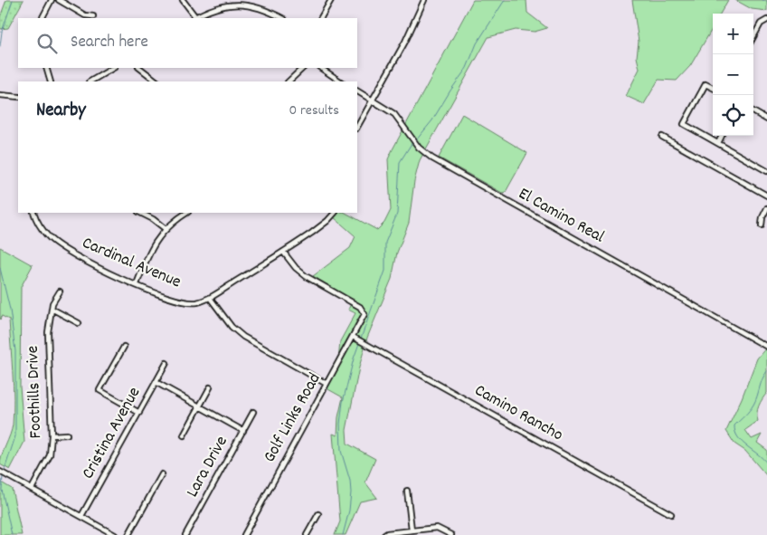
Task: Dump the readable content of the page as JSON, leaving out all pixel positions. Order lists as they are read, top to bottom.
{
  "streets": {
    "street": [
      "El Camino Real",
      "Cardinal Avenue",
      "Foothills Drive",
      "Camino Rancho",
      "Golf Links Road",
      "Cristina Avenue",
      "Lara Drive"
    ]
  },
  "crossings": [
    ["Camino Rancho", "Golf Links Road"]
  ],
  "page": {
    "map_buttons": ["+", "−"],
    "search": "Search here",
    "heading": ["Nearby", "0 results"]
  }
}
